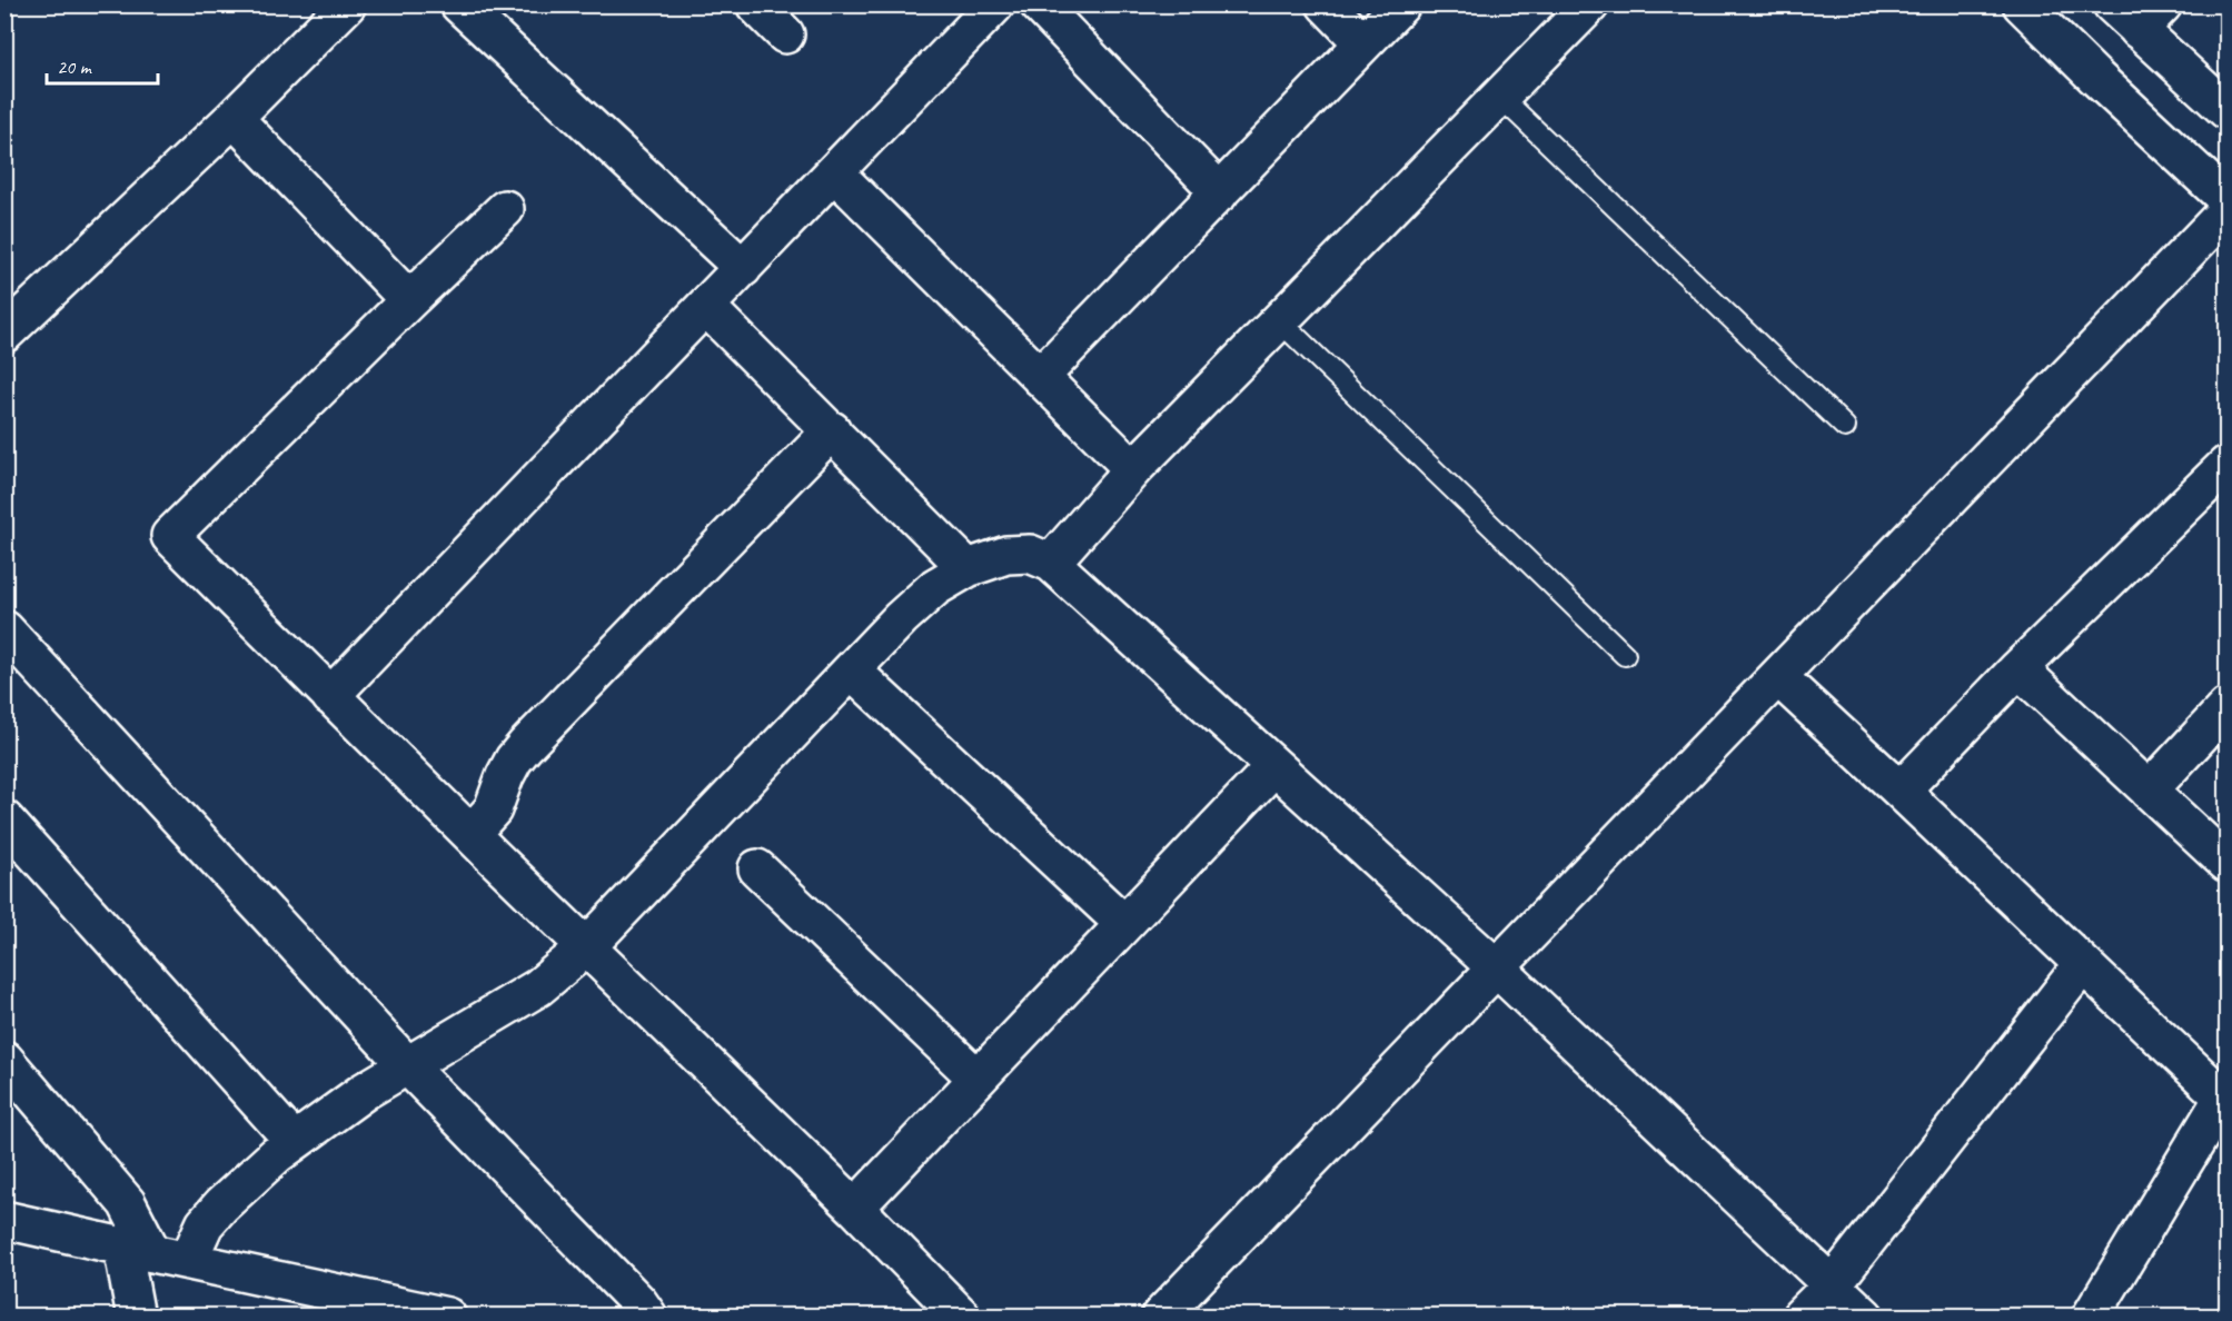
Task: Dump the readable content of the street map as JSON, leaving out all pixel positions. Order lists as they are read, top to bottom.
{
  "scale_bar": "20 m"
}
